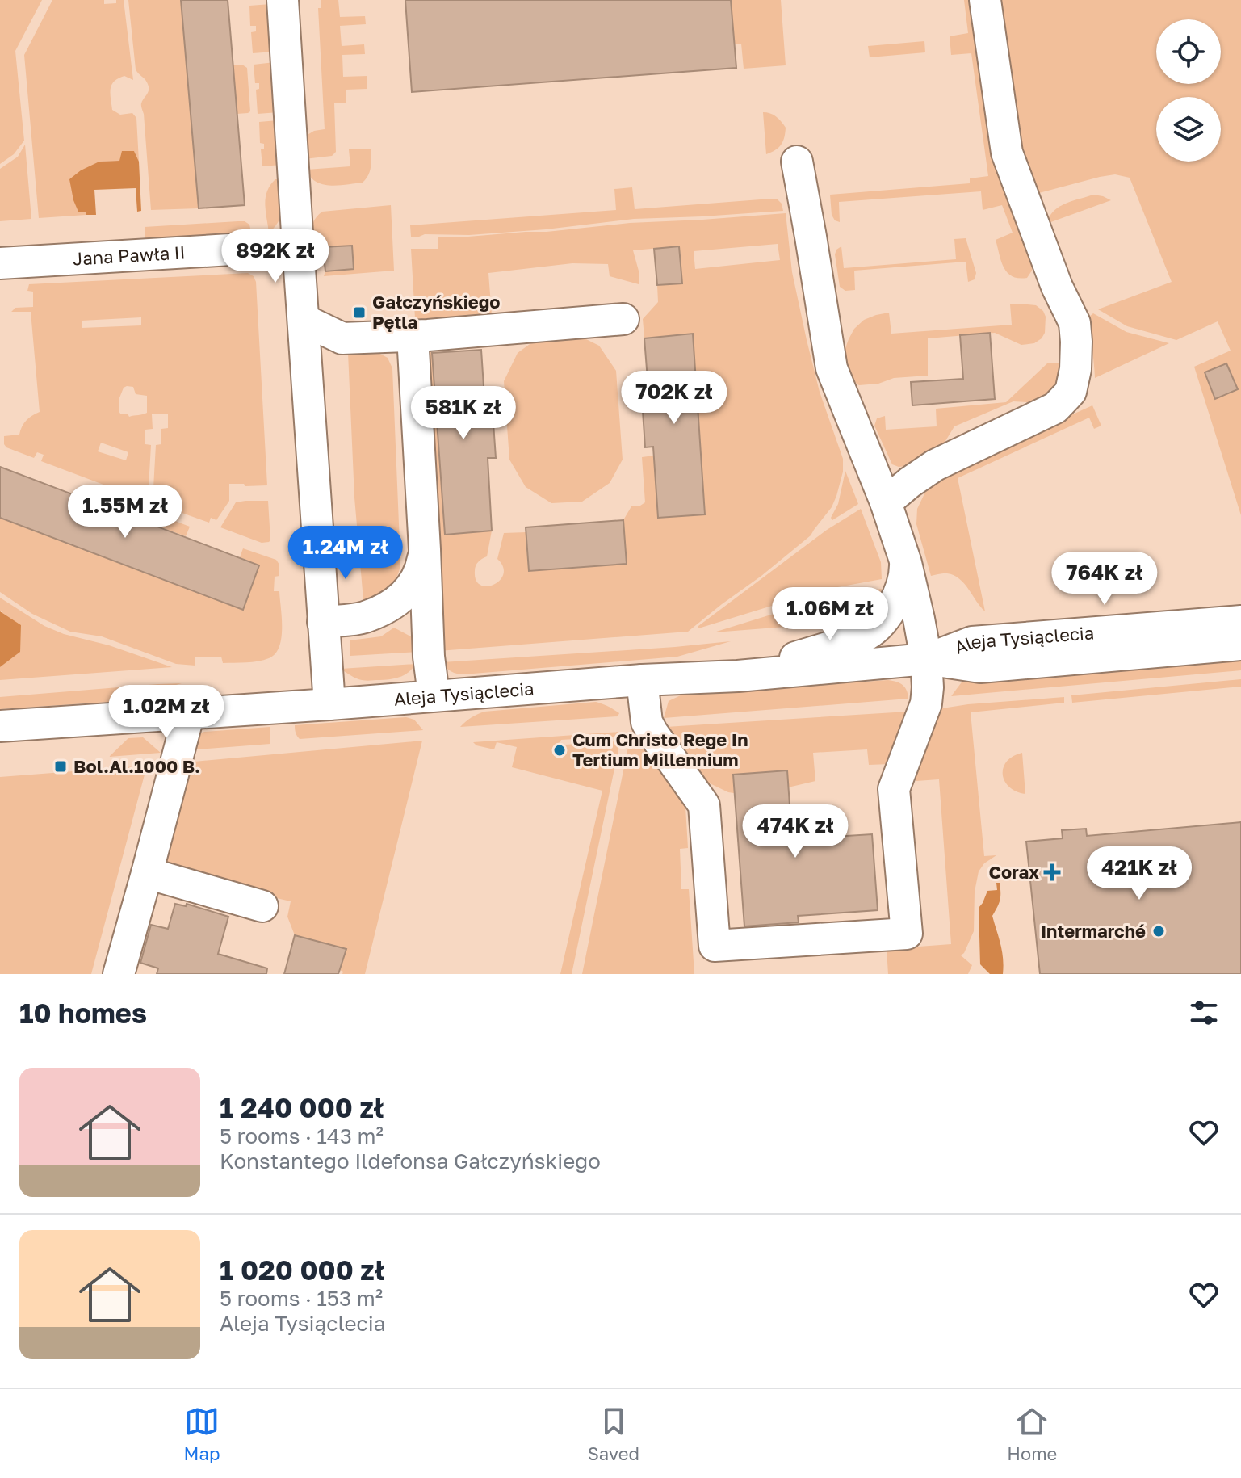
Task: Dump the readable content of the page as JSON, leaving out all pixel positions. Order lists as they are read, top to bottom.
{
  "streets": {
    "street": ["Jana Pawła II", "Aleja Tysiąclecia"]
  },
  "places": {
    "transit": ["Gałczyńskiego Pętla", "Bol.Al.1000 B."],
    "other": ["Cum Christo Rege In Tertium Millennium", "Intermarché"],
    "health": ["Corax"]
  },
  "page": {
    "price": [
      "892K zł",
      "702K zł",
      "581K zł",
      "1.55M zł",
      "1.24M zł",
      "764K zł",
      "1.06M zł",
      "1.02M zł",
      "474K zł",
      "421K zł"
    ],
    "heading": "10 homes",
    "list": [
      {
        "name": "1 240 000 zł",
        "note": "5 rooms · 143 m² · Konstantego Ildefonsa Gałczyńskiego"
      },
      {
        "name": "1 020 000 zł",
        "note": "5 rooms · 153 m² · Aleja Tysiąclecia"
      }
    ],
    "tabs": ["Map", "Saved", "Home"]
  }
}
